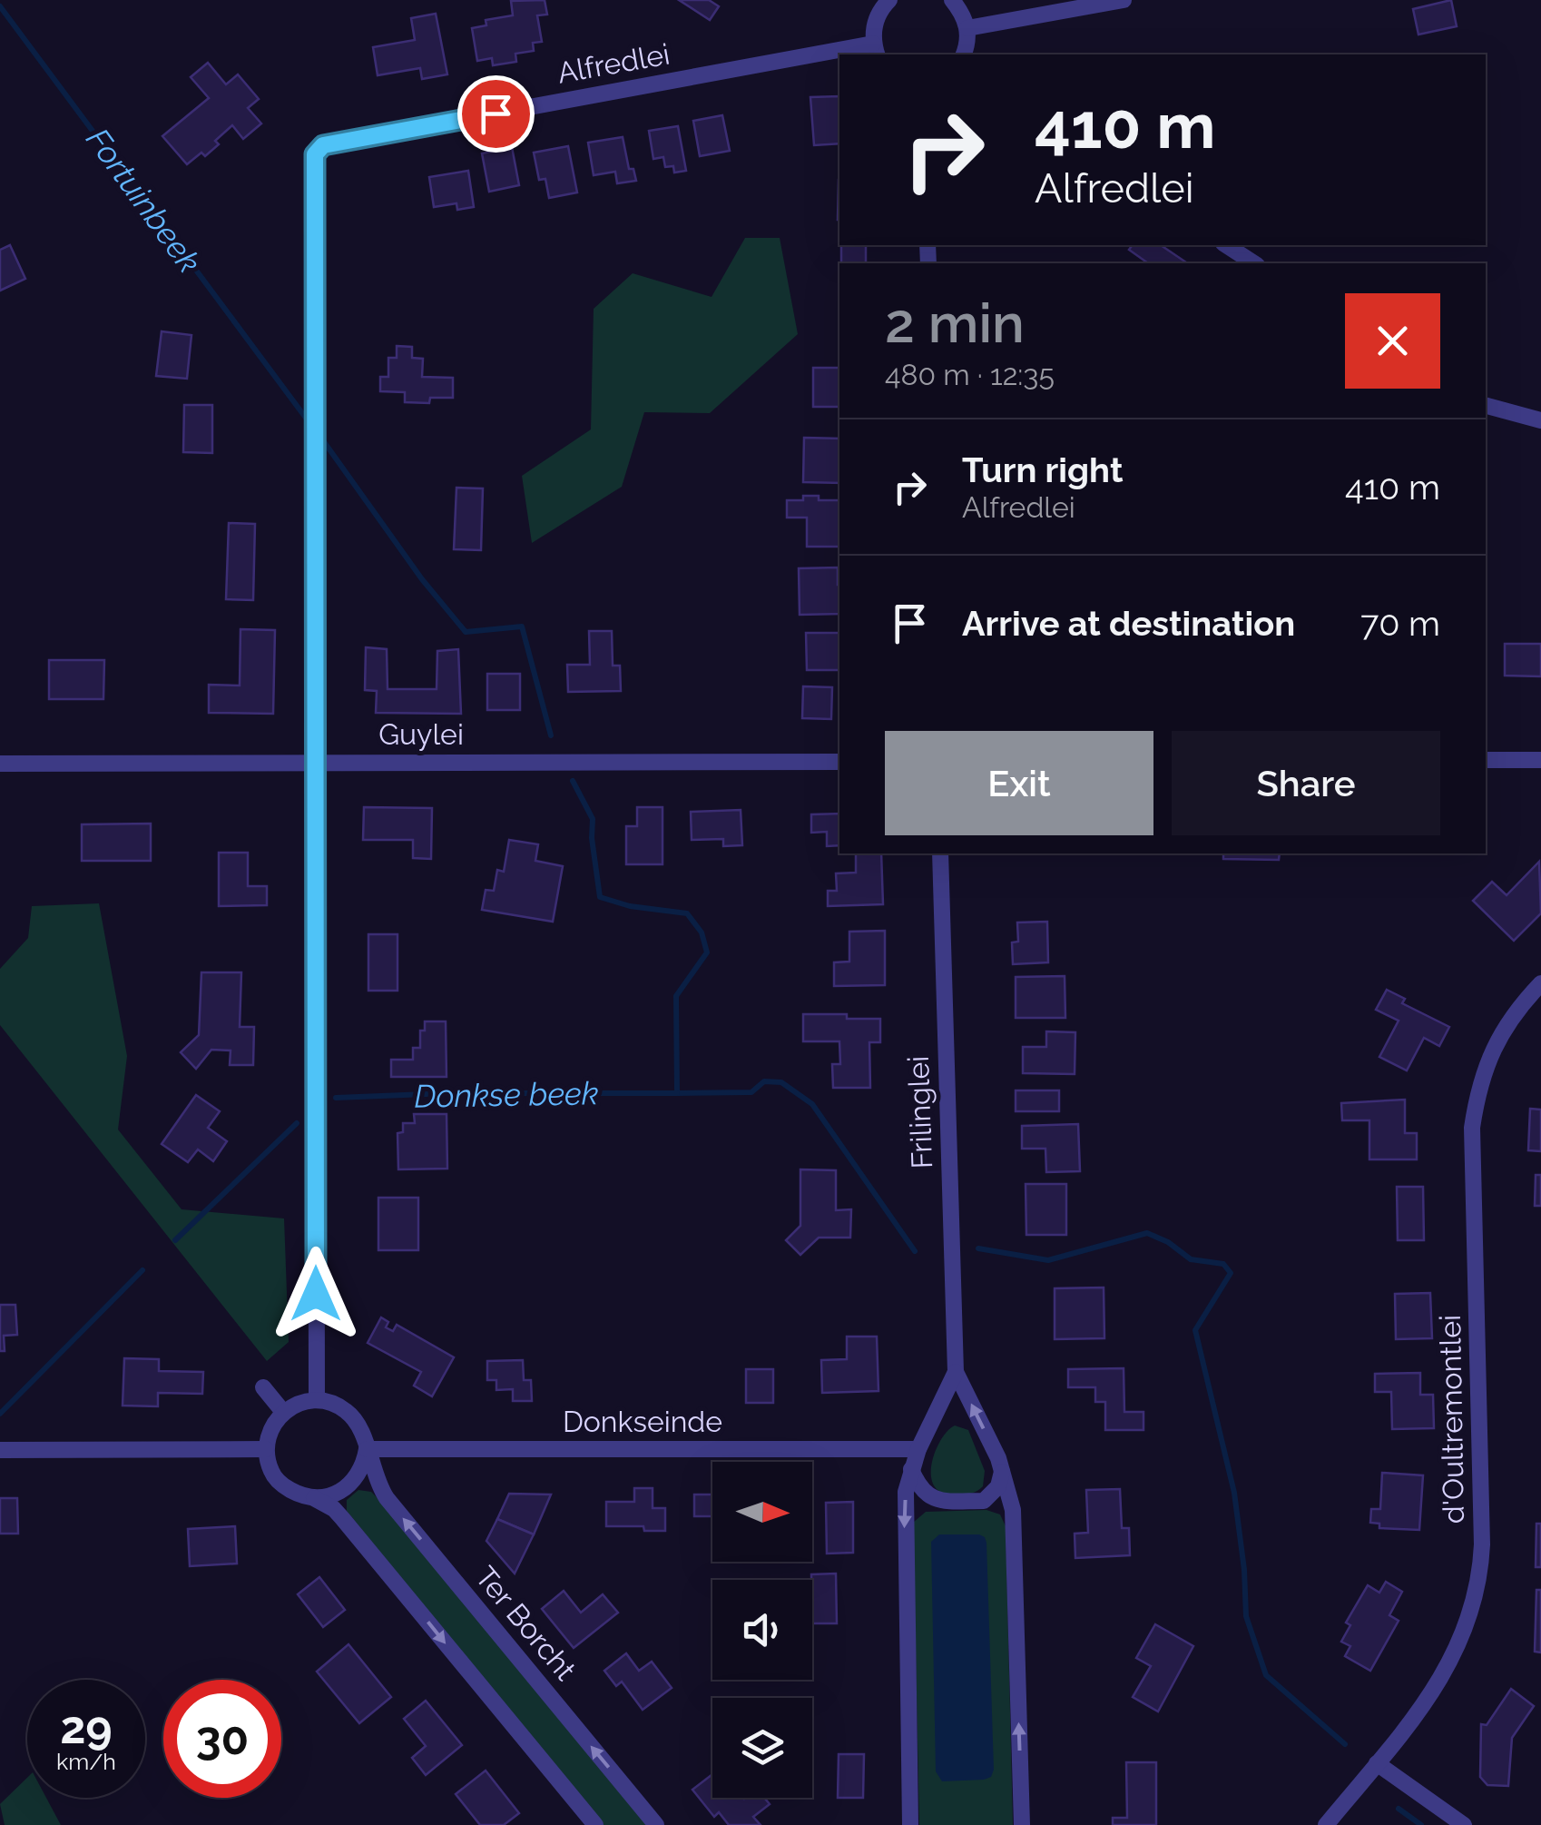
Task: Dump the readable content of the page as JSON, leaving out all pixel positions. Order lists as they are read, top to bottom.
{
  "streets": {
    "street": [
      "Alfredlei",
      "Guylei",
      "Frilinglei",
      "d'Oultremontlei",
      "Donkseinde",
      "Ter Borcht"
    ]
  },
  "crossings": [
    ["Alfredlei", "Guylei"],
    ["Frilinglei", "Donkseinde"],
    ["Donkseinde", "Ter Borcht"]
  ],
  "water": ["Fortuinbeek", "Donkse beek"],
  "north": "right",
  "page": {
    "turn": ["410 m", "Alfredlei"],
    "heading": ["2 min", "480 m · 12:35"],
    "list": [
      {
        "name": "Turn right",
        "note": "Alfredlei",
        "value": "410 m"
      },
      {
        "name": "Arrive at destination",
        "value": "70 m"
      }
    ],
    "buttons": ["Exit", "Share"],
    "speed": "29 km/h",
    "limit": "30"
  }
}
